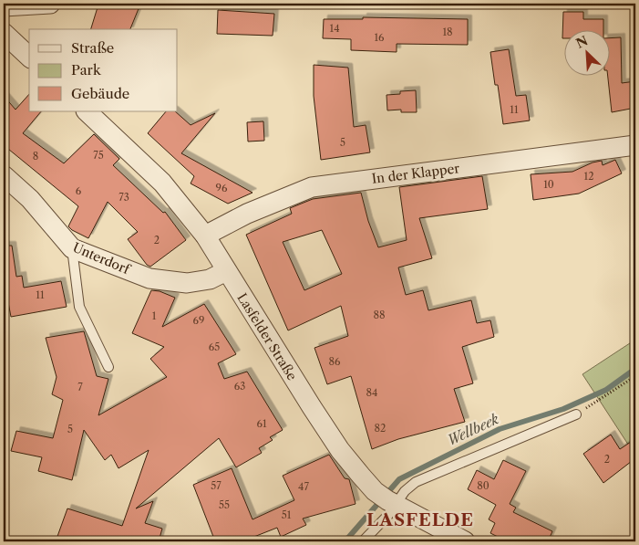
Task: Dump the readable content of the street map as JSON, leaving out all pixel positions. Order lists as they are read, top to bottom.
{
  "streets": {
    "street": ["In der Klapper", "Unterdorf", "Lasfelder Straße"]
  },
  "crossings": [
    ["In der Klapper", "Lasfelder Straße"],
    ["Unterdorf", "Lasfelder Straße"]
  ],
  "districts": ["LASFELDE"],
  "water": ["Wellbeek"],
  "house_numbers": [
    "14",
    "18",
    "16",
    "11",
    "5",
    "75",
    "8",
    "12",
    "10",
    "96",
    "6",
    "73",
    "2",
    "11",
    "88",
    "1",
    "69",
    "65",
    "86",
    "63",
    "7",
    "84",
    "61",
    "82",
    "5",
    "2",
    "57",
    "80",
    "47",
    "55",
    "51"
  ],
  "legend": ["Straße", "Park", "Gebäude"],
  "north": "top left"
}
